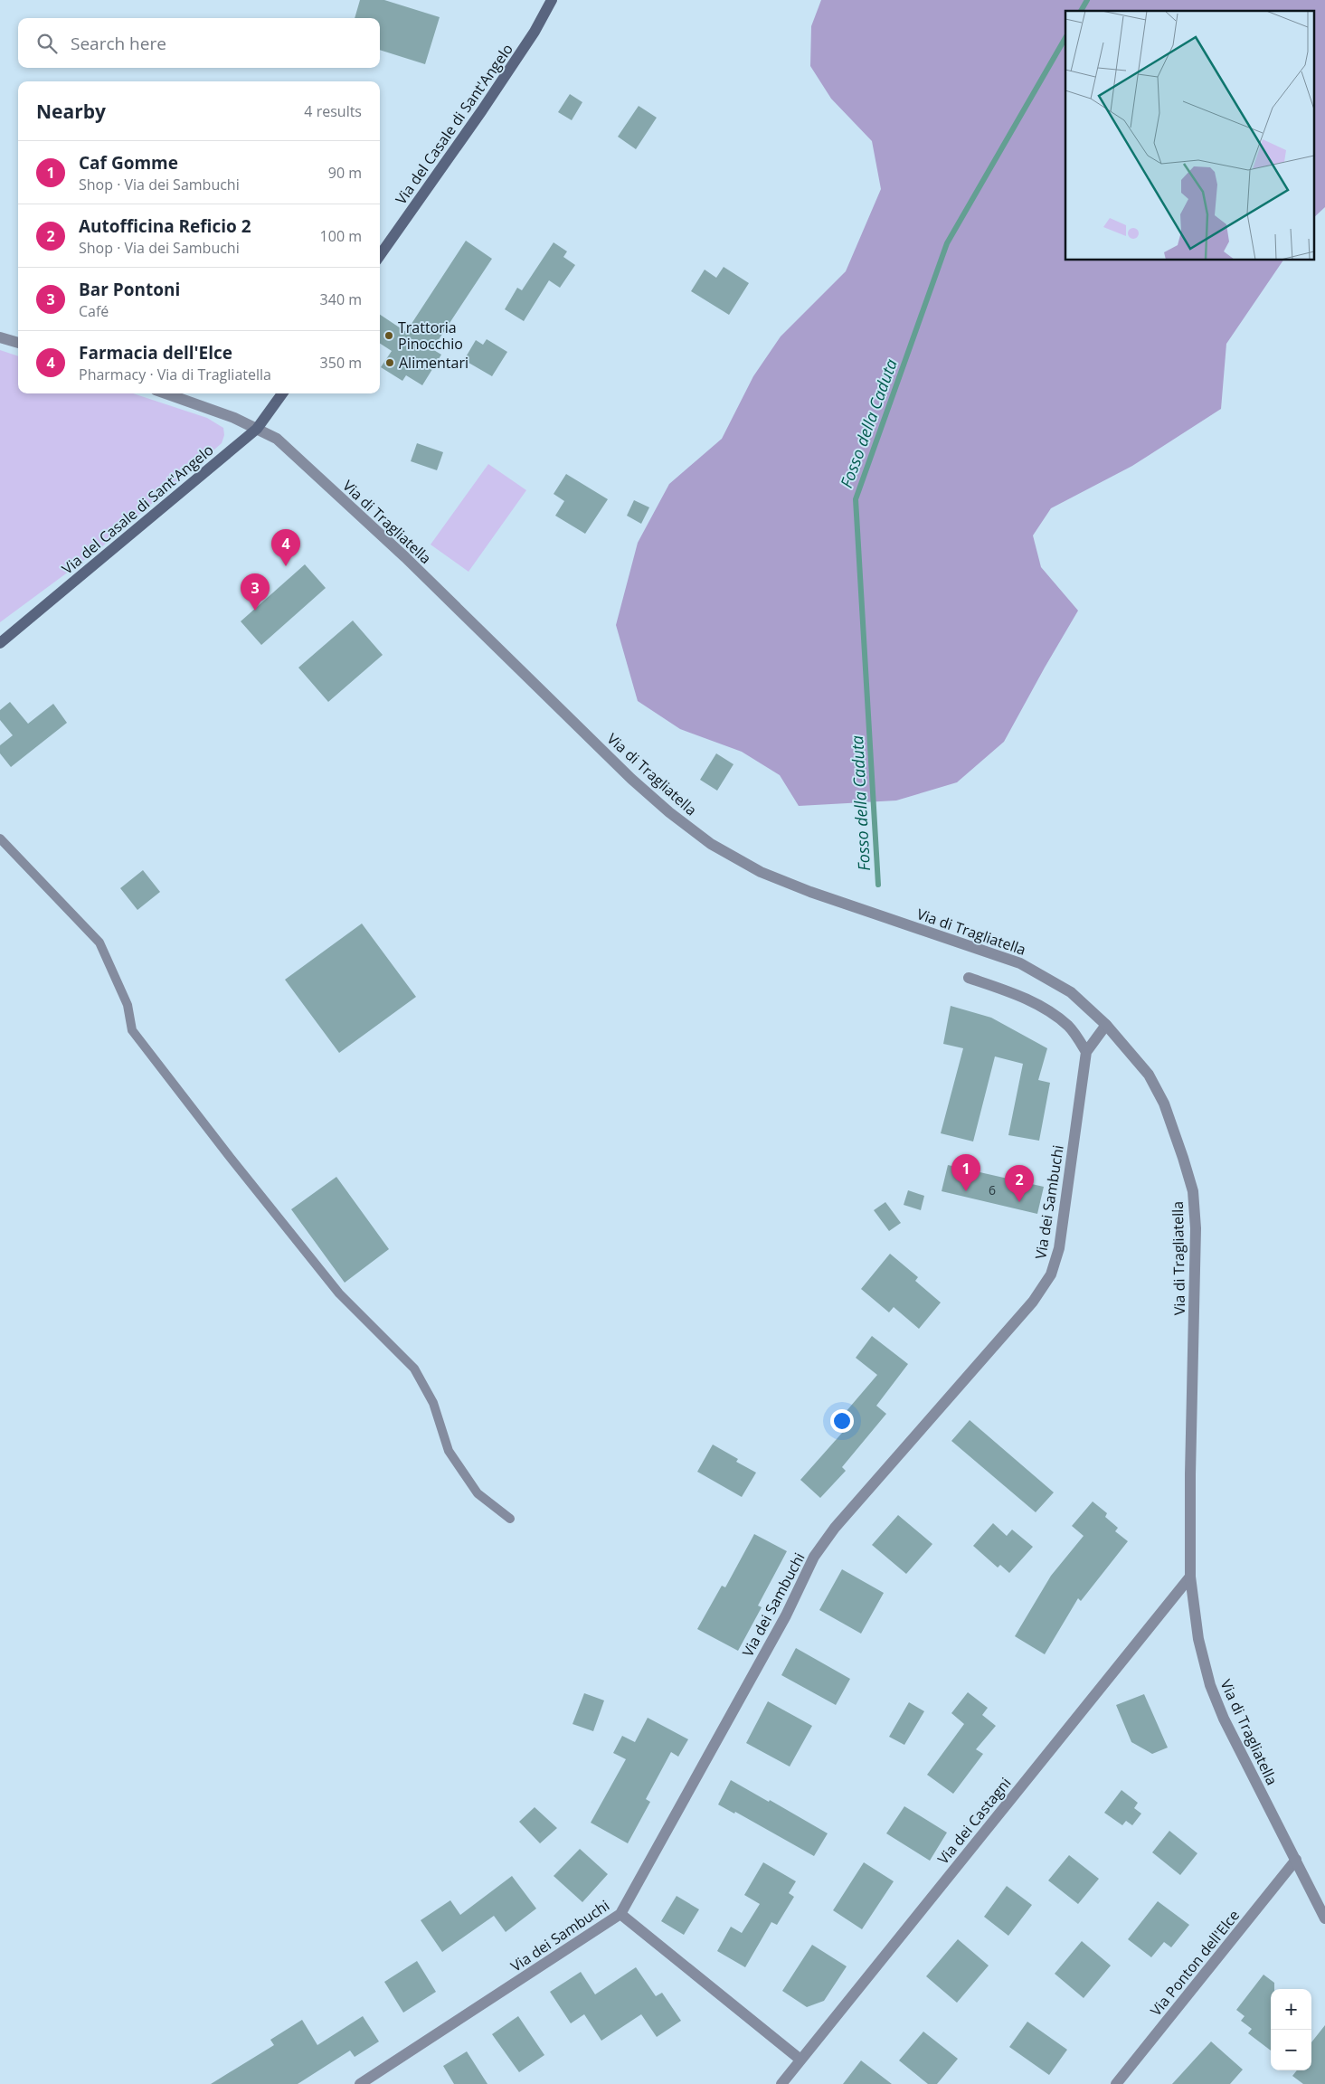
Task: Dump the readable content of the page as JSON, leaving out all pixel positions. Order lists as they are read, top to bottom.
{
  "streets": {
    "main road": ["Via del Casale di Sant'Angelo"],
    "street": [
      "Via di Tragliatella",
      "Via dei Sambuchi",
      "Via dei Castagni",
      "Via Ponton dell'Elce"
    ]
  },
  "crossings": [
    ["Via del Casale di Sant'Angelo", "Via di Tragliatella"],
    ["Via di Tragliatella", "Via dei Sambuchi"],
    ["Via di Tragliatella", "Via dei Castagni"],
    ["Via di Tragliatella", "Via Ponton dell'Elce"]
  ],
  "water": ["Fosso della Caduta"],
  "places": ["Trattoria Pinocchio", "Alimentari"],
  "house_numbers": ["6"],
  "page": {
    "search": "Search here",
    "heading": ["Nearby", "4 results"],
    "list": [
      {
        "mark": "1",
        "name": "Caf Gomme",
        "note": "Shop · Via dei Sambuchi",
        "value": "90 m"
      },
      {
        "mark": "2",
        "name": "Autofficina Reficio 2",
        "note": "Shop · Via dei Sambuchi",
        "value": "100 m"
      },
      {
        "mark": "3",
        "name": "Bar Pontoni",
        "note": "Café",
        "value": "340 m"
      },
      {
        "mark": "4",
        "name": "Farmacia dell'Elce",
        "note": "Pharmacy · Via di Tragliatella",
        "value": "350 m"
      }
    ],
    "pins": [
      "4",
      "3",
      "1",
      "2"
    ],
    "map_buttons": ["+", "−"]
  }
}
